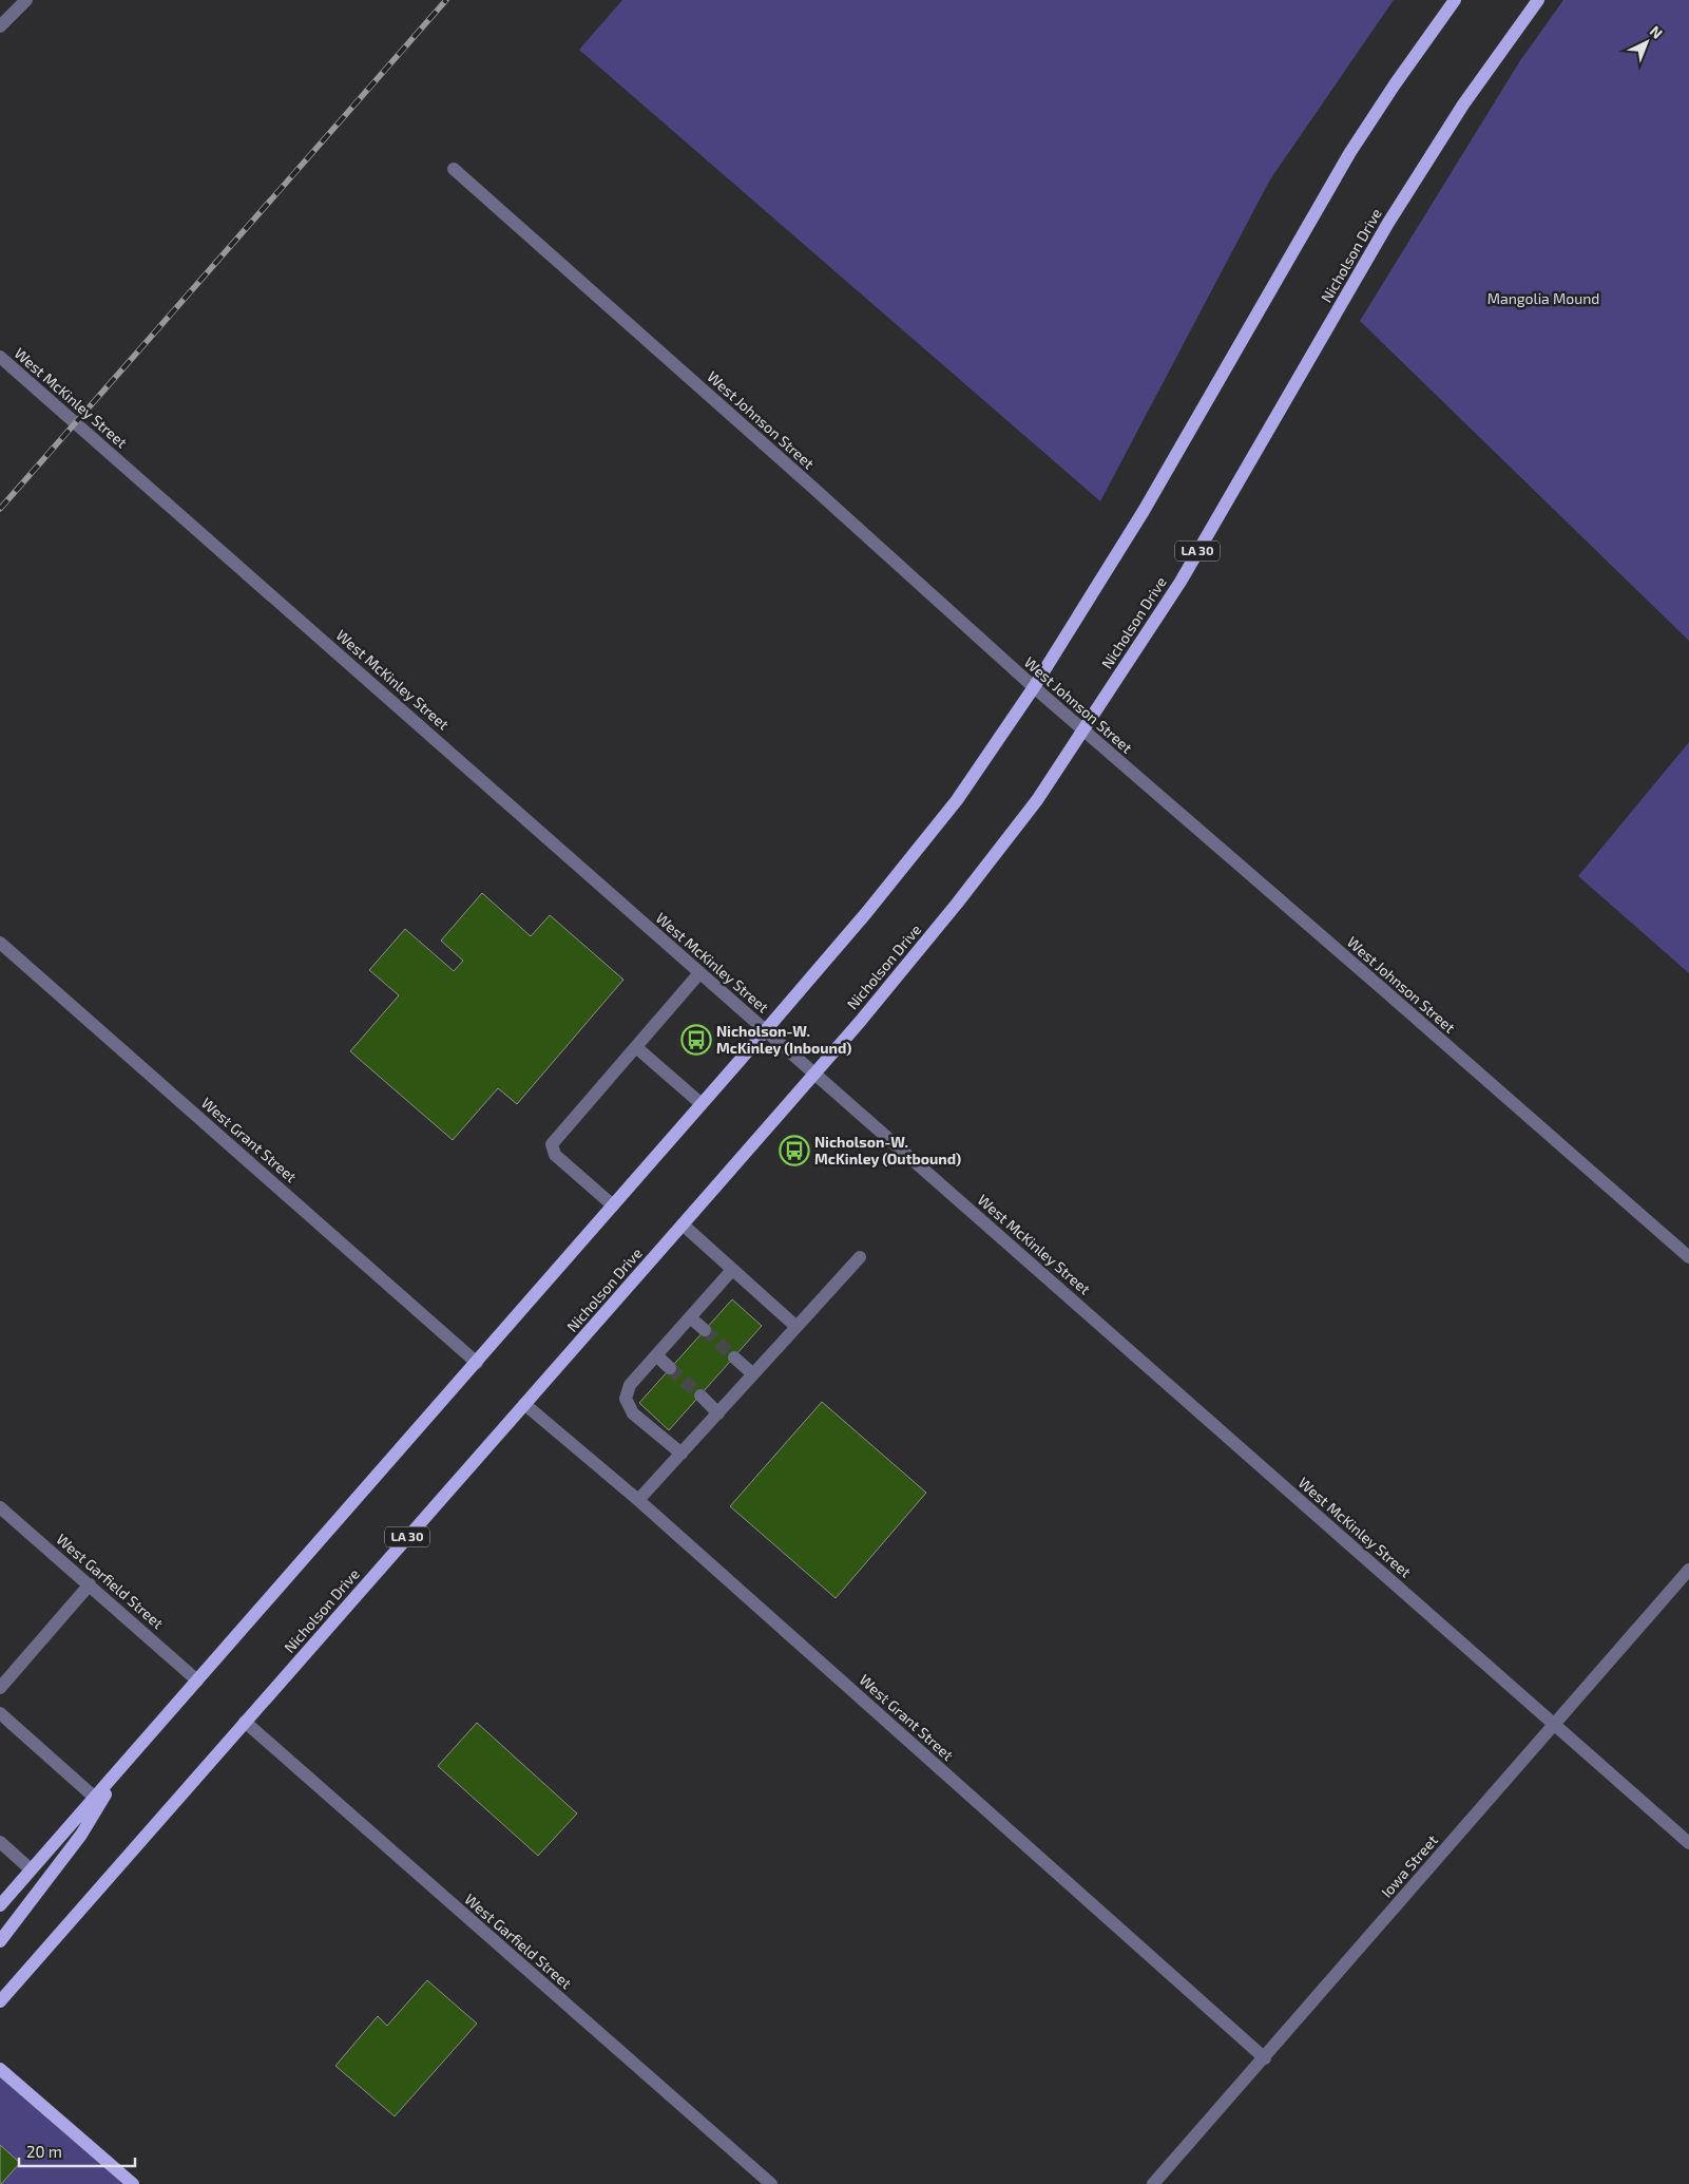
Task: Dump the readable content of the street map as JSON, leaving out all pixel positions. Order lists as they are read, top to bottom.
{
  "streets": {
    "main road": ["Nicholson Drive", "LA 30"],
    "street": [
      "West McKinley Street",
      "West Johnson Street",
      "West Grant Street",
      "West Garfield Street",
      "Iowa Street"
    ]
  },
  "crossings": [
    ["Nicholson Drive", "West McKinley Street"],
    ["Nicholson Drive", "West Johnson Street"],
    ["Nicholson Drive", "West Grant Street"],
    ["Nicholson Drive", "West Garfield Street"],
    ["West McKinley Street", "Iowa Street"],
    ["West Grant Street", "Iowa Street"]
  ],
  "parks": ["Mangolia Mound"],
  "places": {
    "bus stop": ["Nicholson-W. McKinley (Inbound)", "Nicholson-W. McKinley (Outbound)"]
  },
  "scale_bar": "20 m",
  "north": "top right"
}
